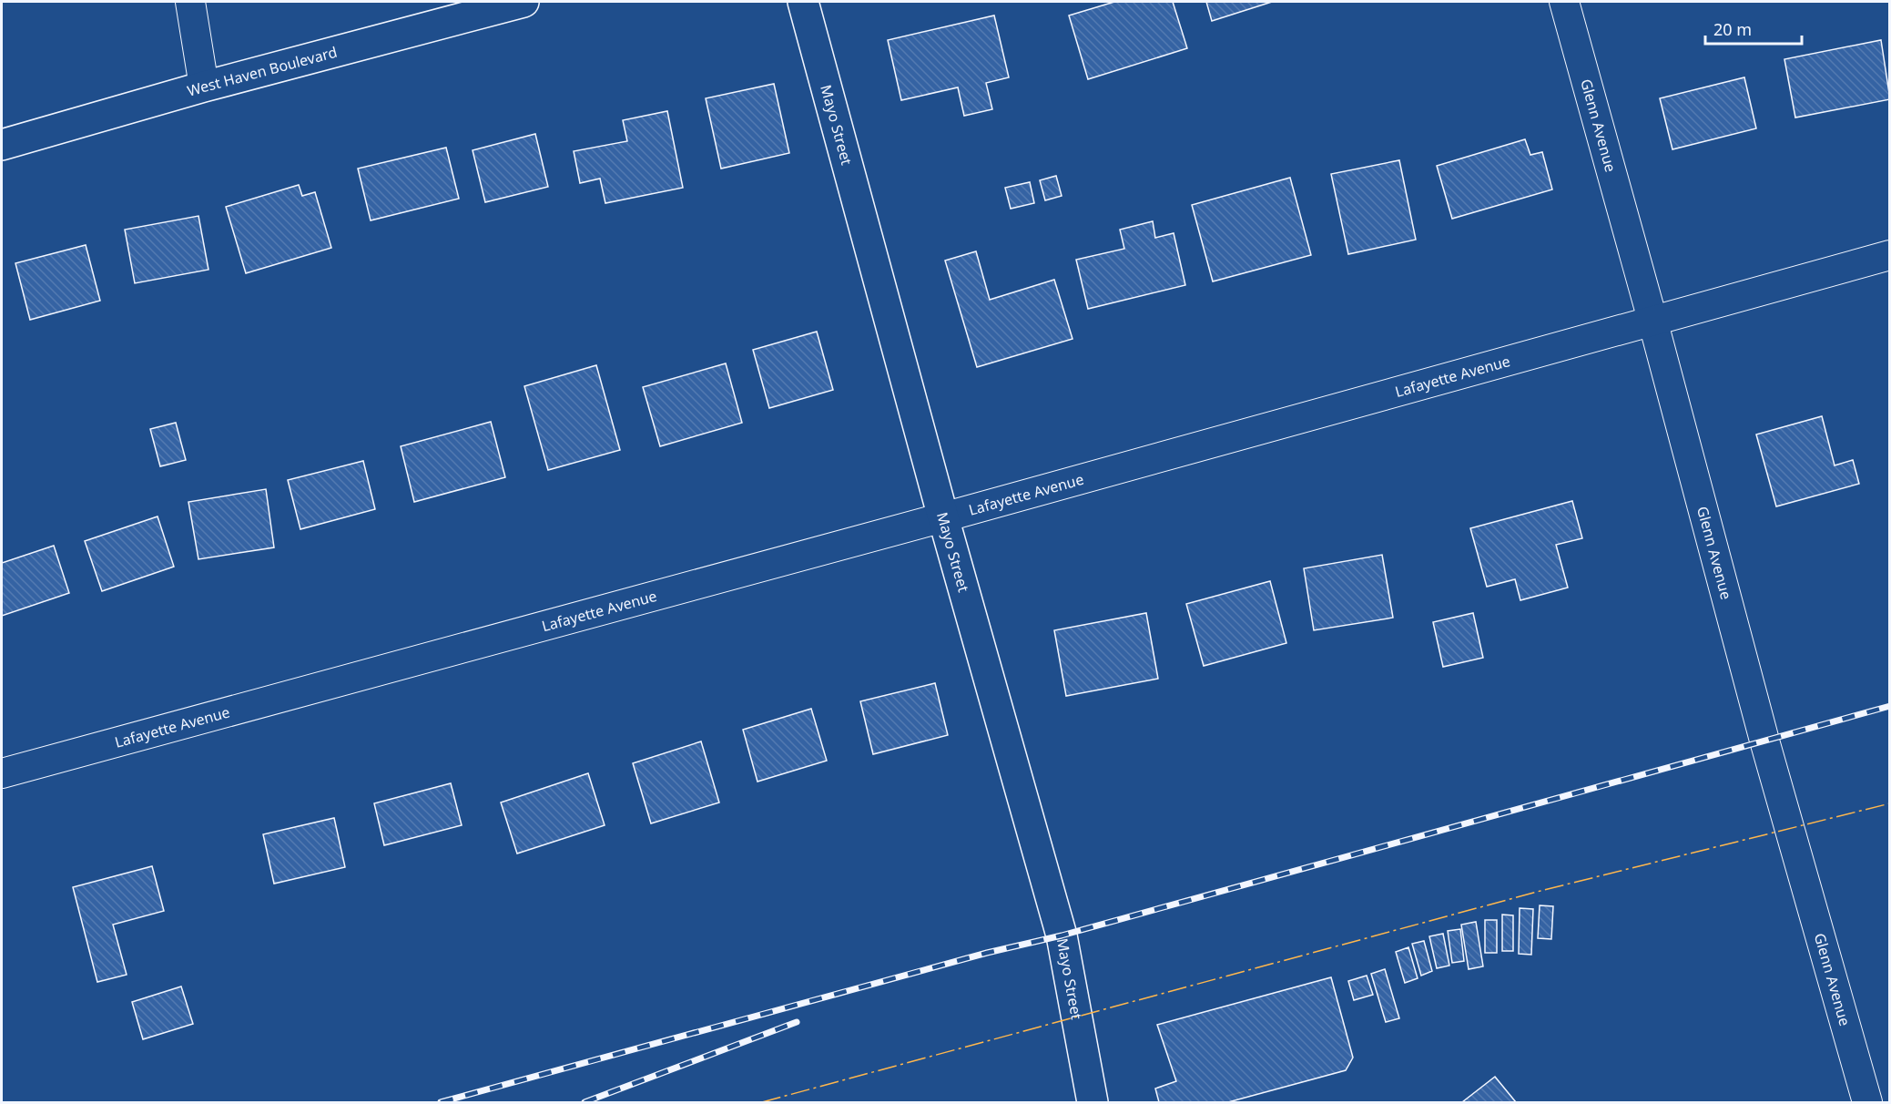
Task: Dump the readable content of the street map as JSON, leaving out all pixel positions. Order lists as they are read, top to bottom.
{
  "streets": {
    "street": [
      "West Haven Boulevard",
      "Mayo Street",
      "Glenn Avenue",
      "Lafayette Avenue"
    ]
  },
  "crossings": [
    ["Mayo Street", "Lafayette Avenue"],
    ["Glenn Avenue", "Lafayette Avenue"]
  ],
  "scale_bar": "20 m"
}
